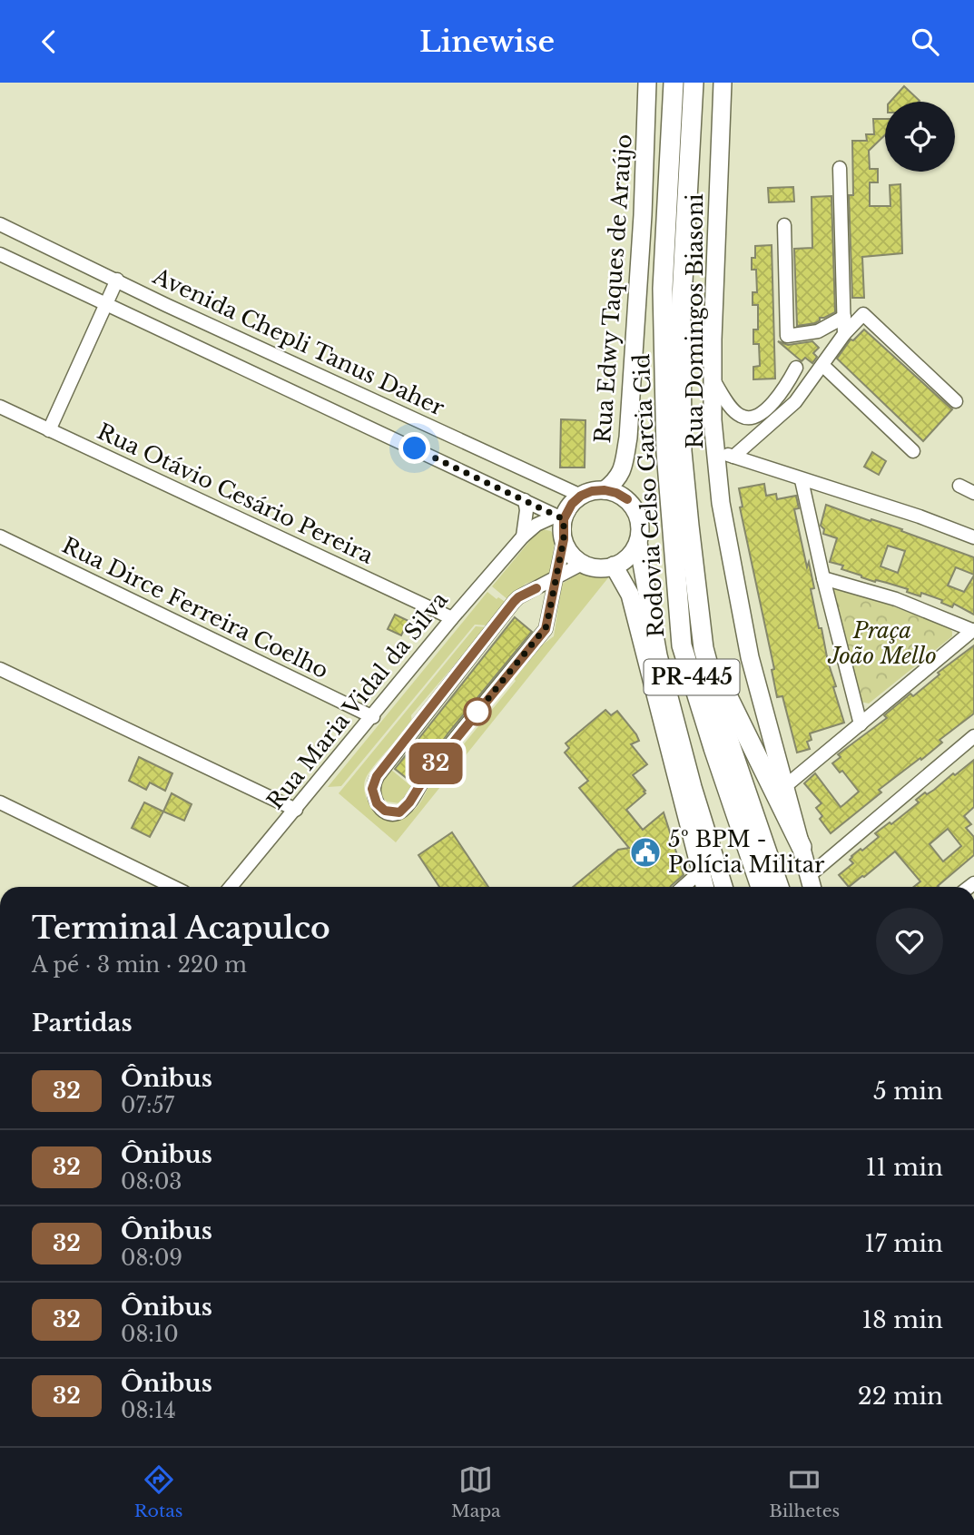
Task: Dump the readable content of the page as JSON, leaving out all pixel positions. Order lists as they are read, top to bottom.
{
  "streets": {
    "highway": ["Rodovia Celso Garcia Cid", "PR-445"],
    "main road": ["Rua Edwy Taques de Araújo", "Rua Domingos Biasoni"],
    "street": [
      "Avenida Chepli Tanus Daher",
      "Rua Otávio Cesário Pereira",
      "Rua Dirce Ferreira Coelho",
      "Rua Maria Vidal da Silva"
    ]
  },
  "crossings": [
    ["Rua Edwy Taques de Araújo", "Avenida Chepli Tanus Daher"],
    ["Rua Edwy Taques de Araújo", "Rua Maria Vidal da Silva"],
    ["Avenida Chepli Tanus Daher", "Rua Maria Vidal da Silva"],
    ["Rua Otávio Cesário Pereira", "Rua Maria Vidal da Silva"],
    ["Rua Dirce Ferreira Coelho", "Rua Maria Vidal da Silva"]
  ],
  "parks": ["Praça João Mello"],
  "places": {
    "public building": ["5º BPM - Polícia Militar"]
  },
  "lines": ["bus line 32"],
  "page": {
    "header": "Linewise",
    "on_map": "32",
    "heading": [
      ["Terminal Acapulco", "A pé · 3 min · 220 m"],
      "Partidas"
    ],
    "list": [
      {
        "mark": "32",
        "name": "Ônibus",
        "note": "07:57",
        "value": "5 min"
      },
      {
        "mark": "32",
        "name": "Ônibus",
        "note": "08:03",
        "value": "11 min"
      },
      {
        "mark": "32",
        "name": "Ônibus",
        "note": "08:09",
        "value": "17 min"
      },
      {
        "mark": "32",
        "name": "Ônibus",
        "note": "08:10",
        "value": "18 min"
      },
      {
        "mark": "32",
        "name": "Ônibus",
        "note": "08:14",
        "value": "22 min"
      }
    ],
    "tabs": ["Rotas", "Mapa", "Bilhetes"]
  }
}
